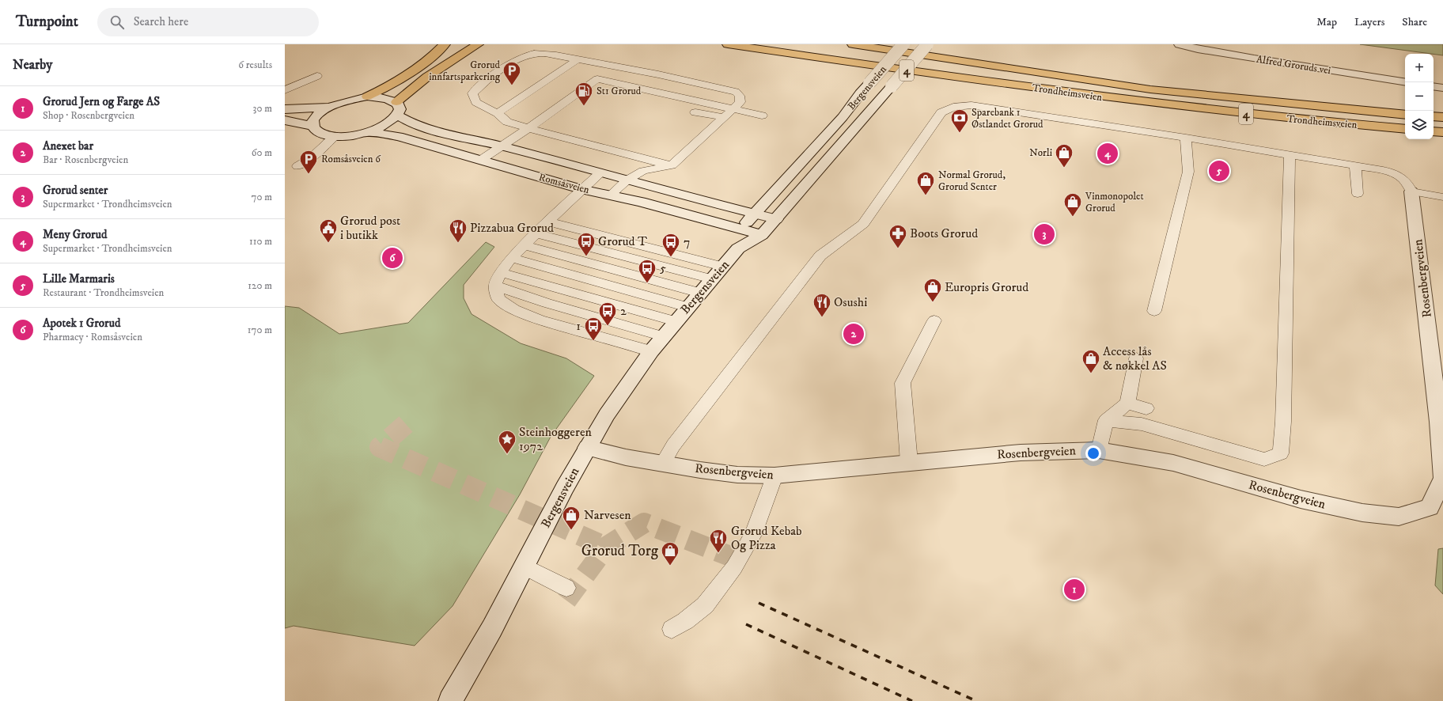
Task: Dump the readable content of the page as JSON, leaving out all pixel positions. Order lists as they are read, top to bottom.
{
  "streets": {
    "highway": ["4", "Trondheimsveien"],
    "street": [
      "Alfred Groruds vei",
      "Bergensveien",
      "Romsåsveien",
      "Rosenbergveien"
    ]
  },
  "crossings": [
    ["Bergensveien", "Romsåsveien"],
    ["Bergensveien", "Rosenbergveien"]
  ],
  "places": {
    "parking": ["Grorud innfartsparkering", "Romsåsveien 6"],
    "fuel station": ["St1 Grorud"],
    "bank": ["Sparebank 1 Østlandet Grorud"],
    "shop": [
      "Norli",
      "Normal Grorud, Grorud Senter",
      "Vinmonopolet Grorud",
      "Europris Grorud",
      "Access lås & nøkkel AS",
      "Narvesen",
      "Grorud Torg"
    ],
    "public building": ["Grorud post i butikk"],
    "restaurant": ["Pizzabua Grorud", "Osushi", "Grorud Kebab Og Pizza"],
    "pharmacy": ["Boots Grorud"],
    "bus stop": [
      "Grorud T",
      "7",
      "5",
      "2",
      "1"
    ],
    "place": ["Steinhoggeren 1972"]
  },
  "page": {
    "header": "Turnpoint",
    "search": "Search here",
    "nav": ["Map", "Layers", "Share"],
    "heading": ["Nearby", "6 results"],
    "map_buttons": ["+", "−"],
    "list": [
      {
        "mark": "1",
        "name": "Grorud Jern og Farge AS",
        "note": "Shop · Rosenbergveien",
        "value": "30 m"
      },
      {
        "mark": "2",
        "name": "Anexet bar",
        "note": "Bar · Rosenbergveien",
        "value": "60 m"
      },
      {
        "mark": "3",
        "name": "Grorud senter",
        "note": "Supermarket · Trondheimsveien",
        "value": "70 m"
      },
      {
        "mark": "4",
        "name": "Meny Grorud",
        "note": "Supermarket · Trondheimsveien",
        "value": "110 m"
      },
      {
        "mark": "5",
        "name": "Lille Marmaris",
        "note": "Restaurant · Trondheimsveien",
        "value": "120 m"
      },
      {
        "mark": "6",
        "name": "Apotek 1 Grorud",
        "note": "Pharmacy · Romsåsveien",
        "value": "170 m"
      }
    ],
    "pins": [
      "4",
      "5",
      "3",
      "6",
      "2",
      "1"
    ]
  }
}
